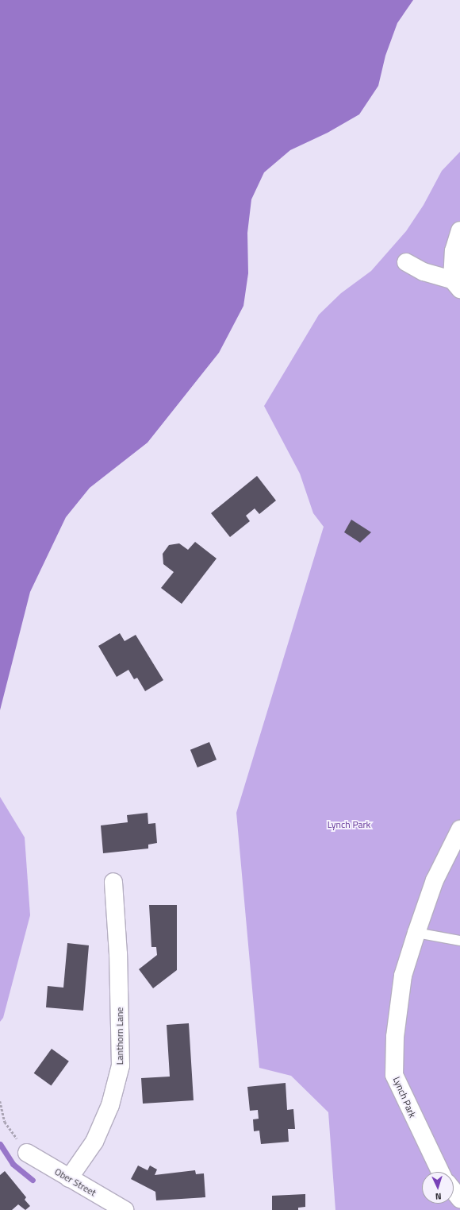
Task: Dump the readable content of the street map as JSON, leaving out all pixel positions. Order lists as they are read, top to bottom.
{
  "streets": {
    "street": ["Lanthorn Lane", "Lynch Park", "Ober Street"]
  },
  "crossings": [
    ["Lanthorn Lane", "Ober Street"]
  ],
  "parks": ["Lynch Park"],
  "north": "bottom"
}
